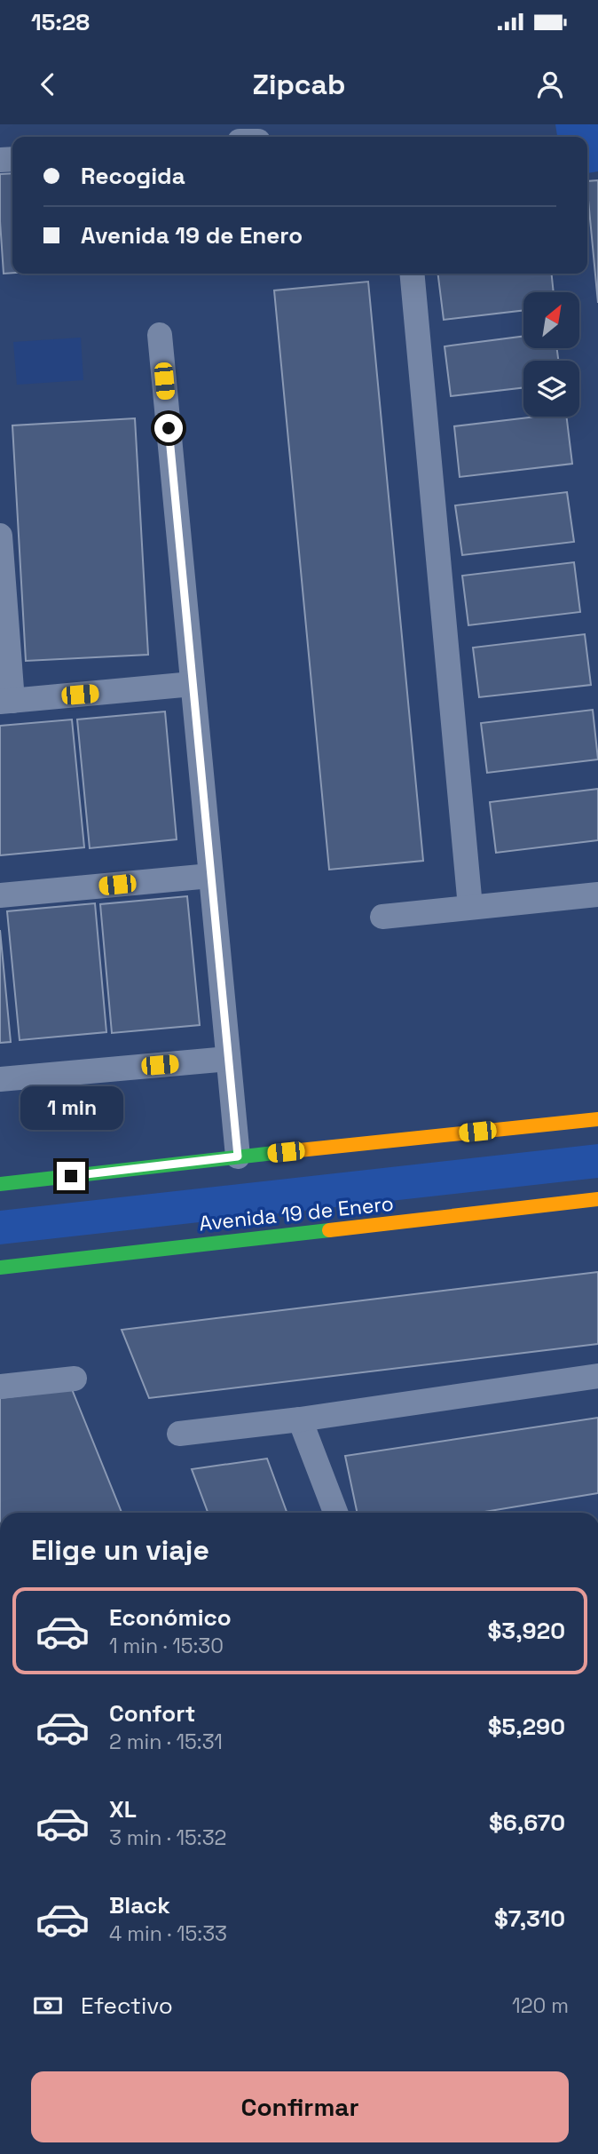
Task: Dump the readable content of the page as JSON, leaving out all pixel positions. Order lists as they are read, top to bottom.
{
  "streets": {
    "main road": ["Avenida 19 de Enero"]
  },
  "north": "top right",
  "page": {
    "status": "15:28",
    "header": "Zipcab",
    "banner": ["Recogida", "Avenida 19 de Enero"],
    "bubble": "1 min",
    "heading": "Elige un viaje",
    "list": [
      {
        "name": "Económico",
        "note": "1 min · 15:30",
        "value": "$3,920"
      },
      {
        "name": "Confort",
        "note": "2 min · 15:31",
        "value": "$5,290"
      },
      {
        "name": "XL",
        "note": "3 min · 15:32",
        "value": "$6,670"
      },
      {
        "name": "Black",
        "note": "4 min · 15:33",
        "value": "$7,310"
      }
    ],
    "pay": ["Efectivo", "120 m"],
    "buttons": "Confirmar"
  }
}
